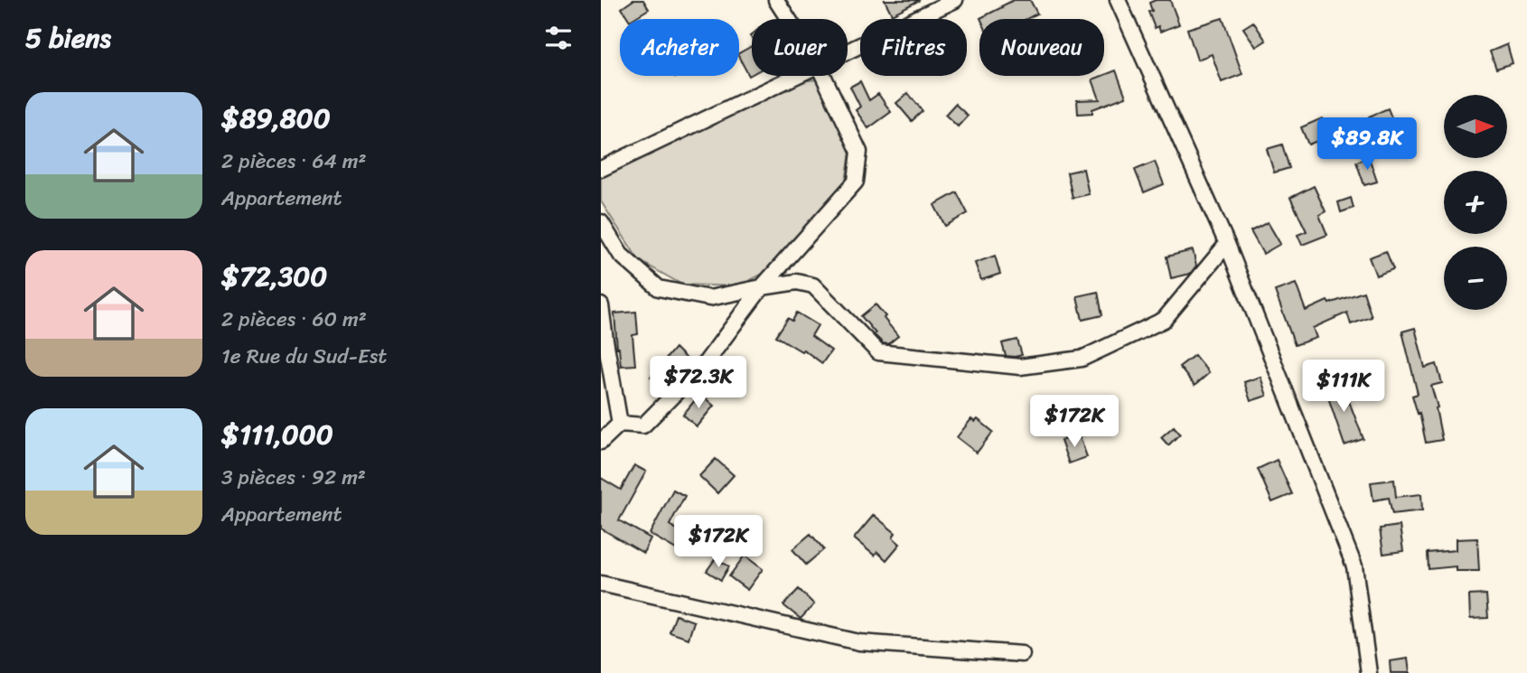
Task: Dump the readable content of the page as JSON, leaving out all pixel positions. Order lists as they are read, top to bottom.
{
  "north": "right",
  "page": {
    "heading": "5 biens",
    "chip": [
      "Acheter",
      "Louer",
      "Filtres",
      "Nouveau"
    ],
    "list": [
      {
        "name": "$89,800",
        "note": "2 pièces · 64 m² · Appartement"
      },
      {
        "name": "$72,300",
        "note": "2 pièces · 60 m² · 1e Rue du Sud-Est"
      },
      {
        "name": "$111,000",
        "note": "3 pièces · 92 m² · Appartement"
      }
    ],
    "map_buttons": ["+", "−"],
    "price": [
      "$89.8K",
      "$72.3K",
      "$111K",
      "$172K",
      "$172K"
    ]
  }
}
